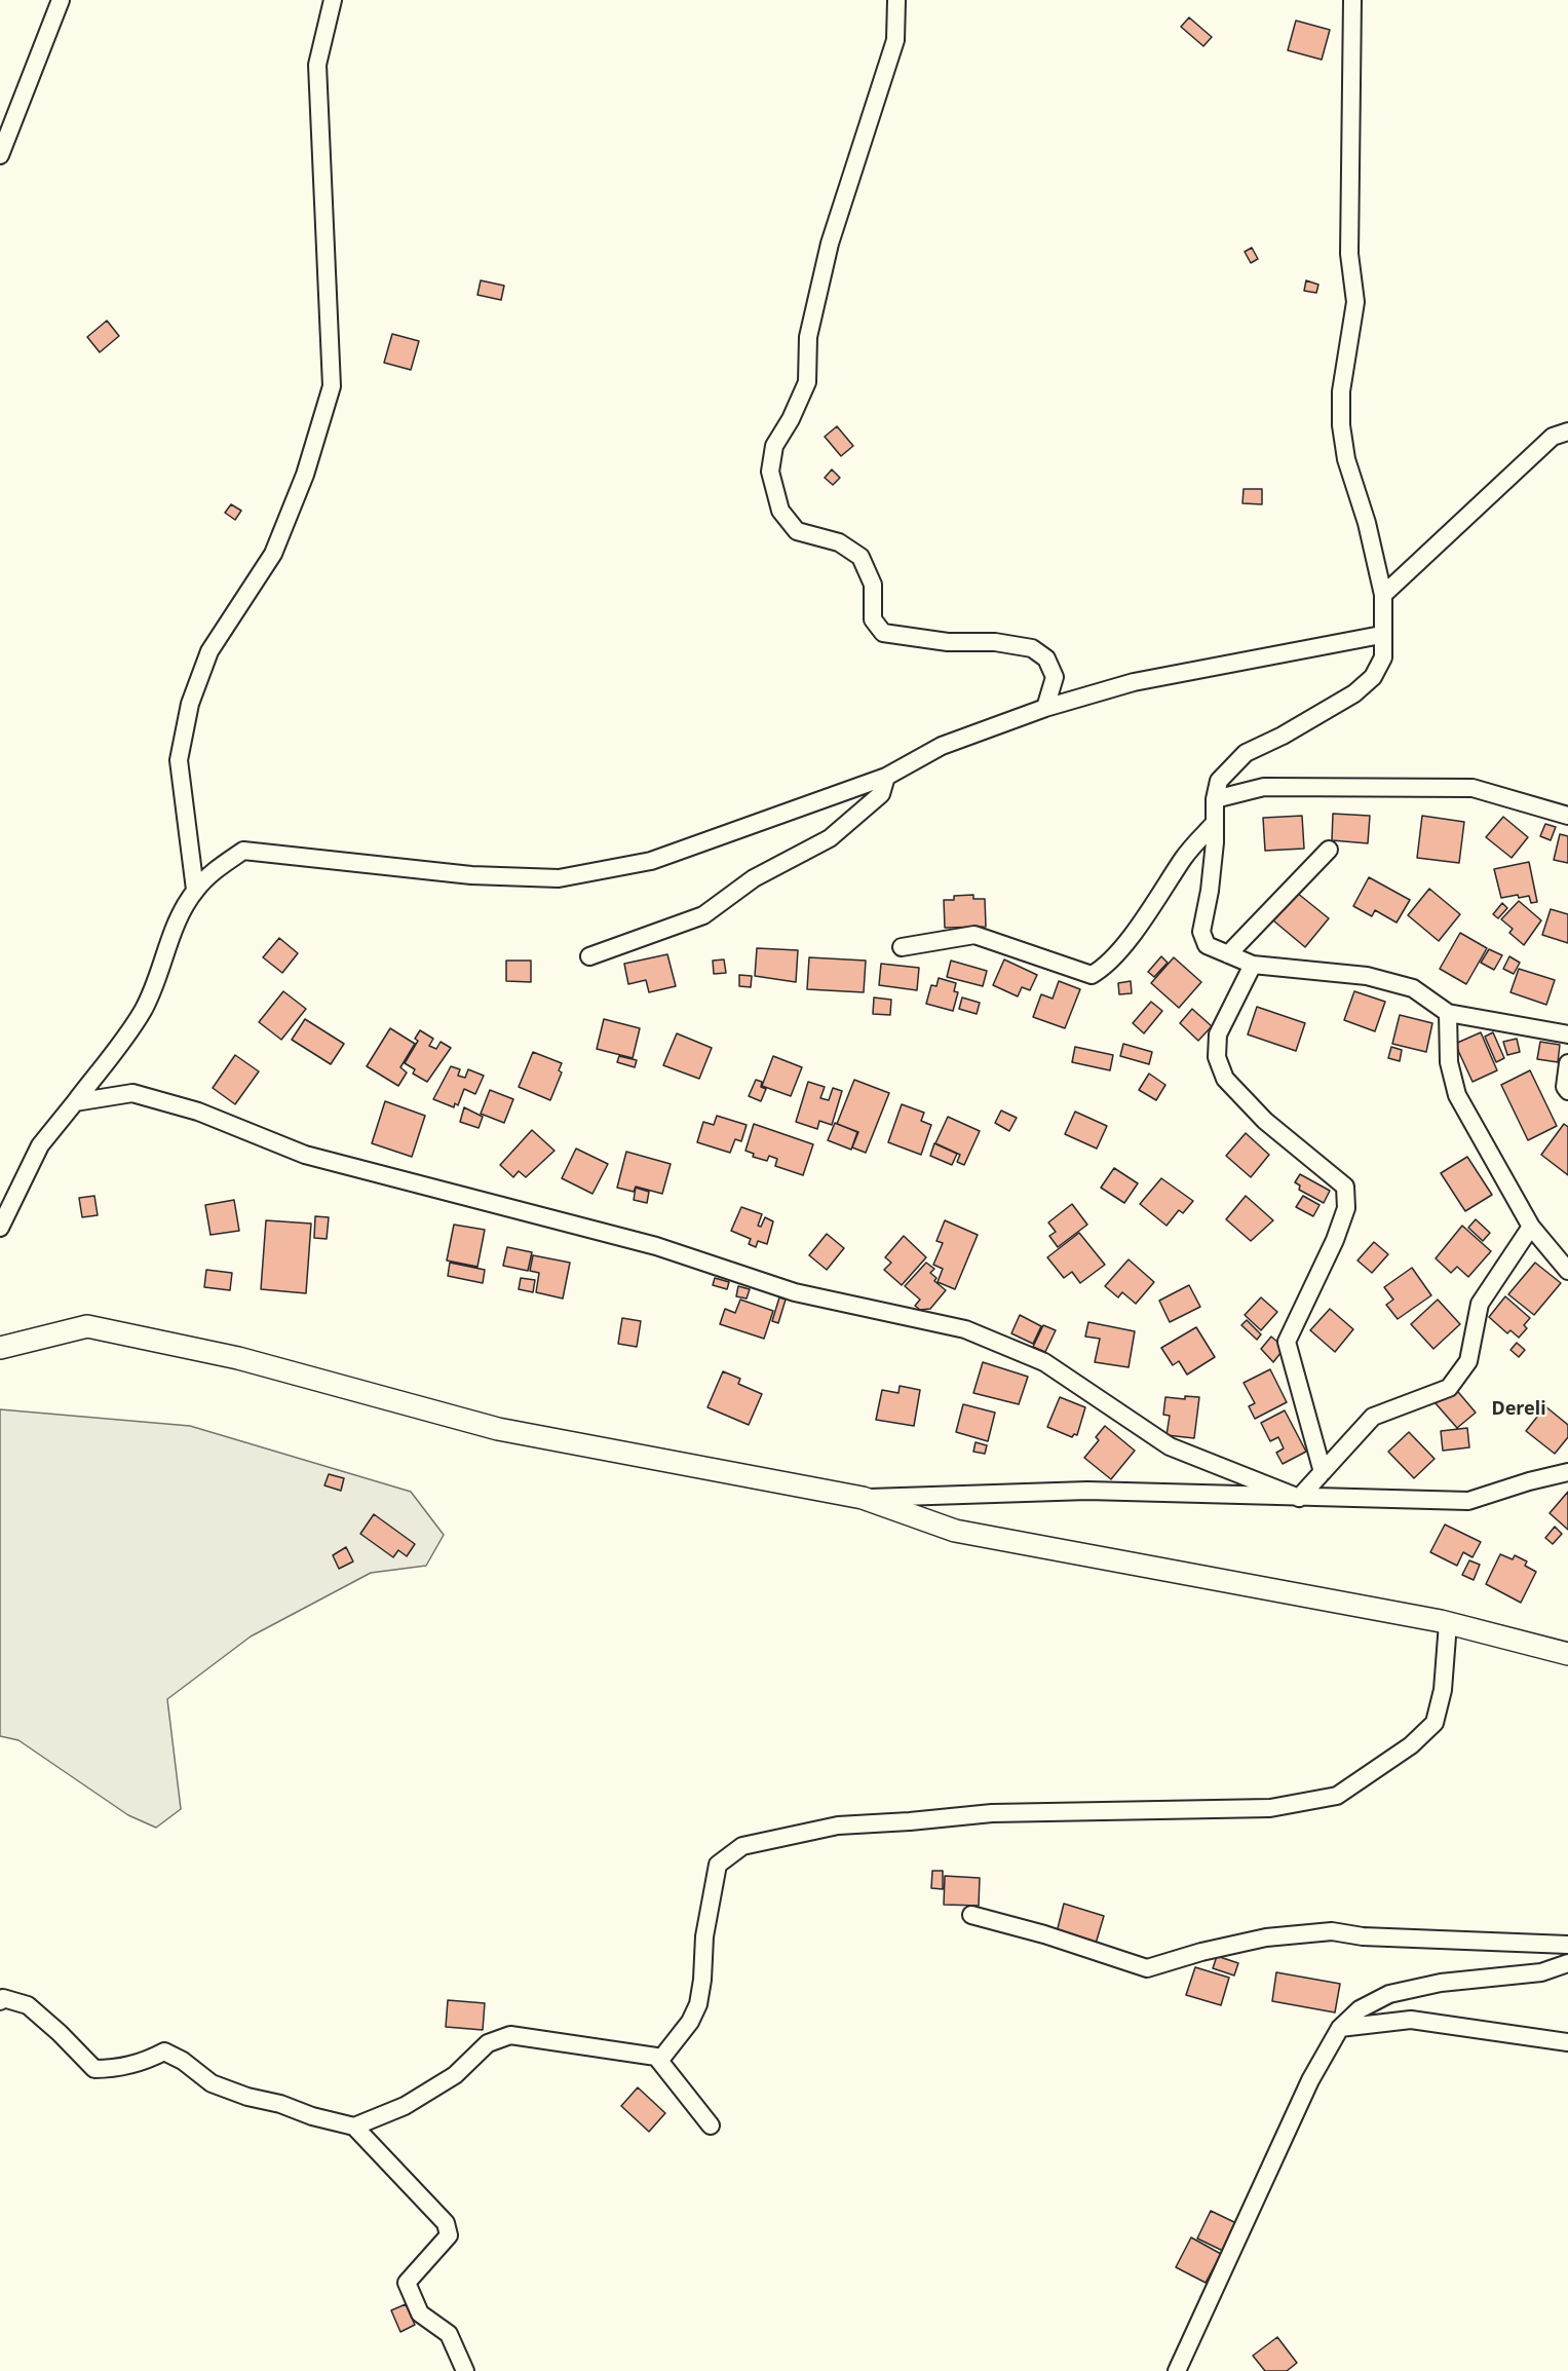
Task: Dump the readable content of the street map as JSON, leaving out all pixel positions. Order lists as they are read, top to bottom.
{
  "districts": ["Dereli"]
}
